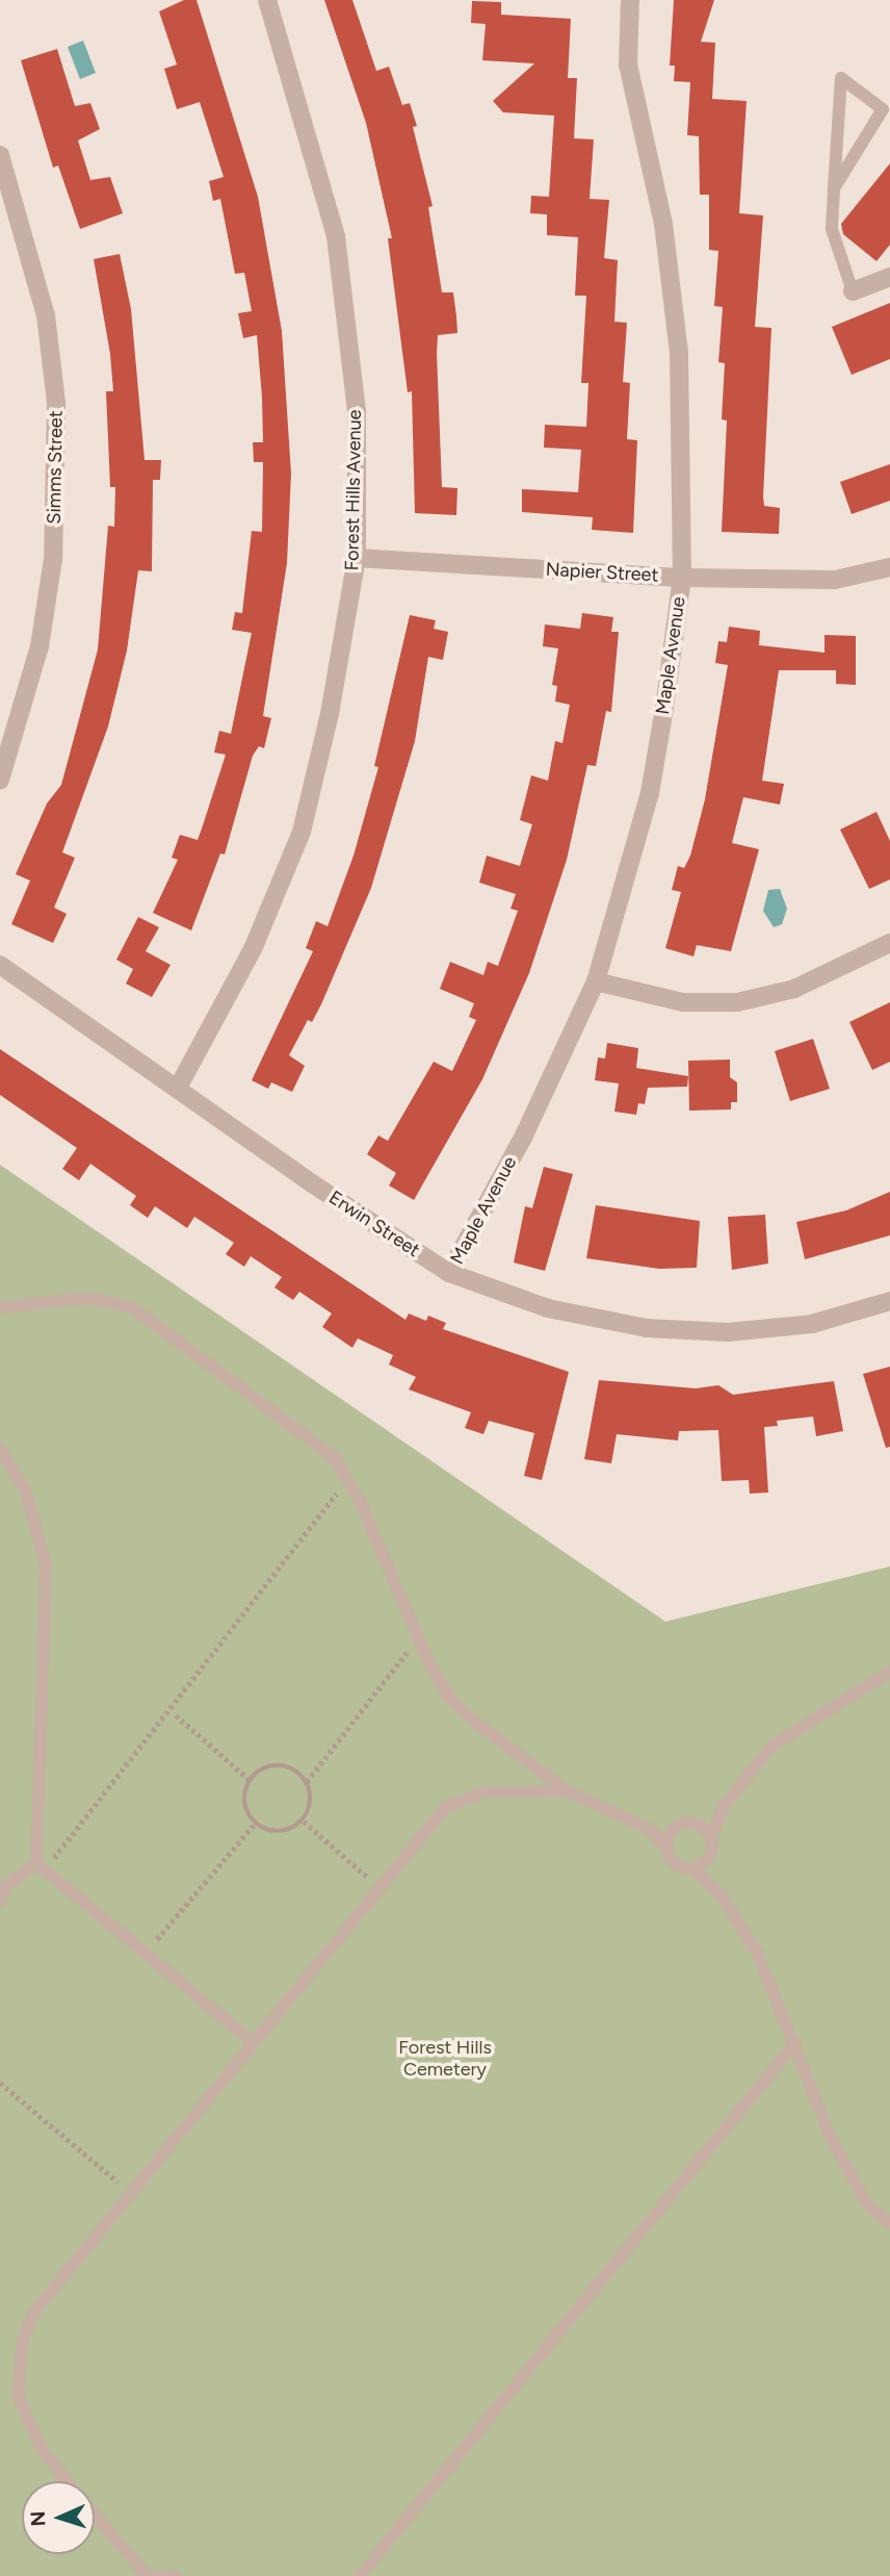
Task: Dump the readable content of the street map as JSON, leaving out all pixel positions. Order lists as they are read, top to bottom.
{
  "streets": {
    "street": [
      "Simms Street",
      "Forest Hills Avenue",
      "Napier Street",
      "Maple Avenue",
      "Erwin Street"
    ]
  },
  "crossings": [
    ["Forest Hills Avenue", "Napier Street"],
    ["Forest Hills Avenue", "Erwin Street"],
    ["Napier Street", "Maple Avenue"],
    ["Maple Avenue", "Erwin Street"]
  ],
  "parks": ["Forest Hills Cemetery"],
  "north": "left"
}
